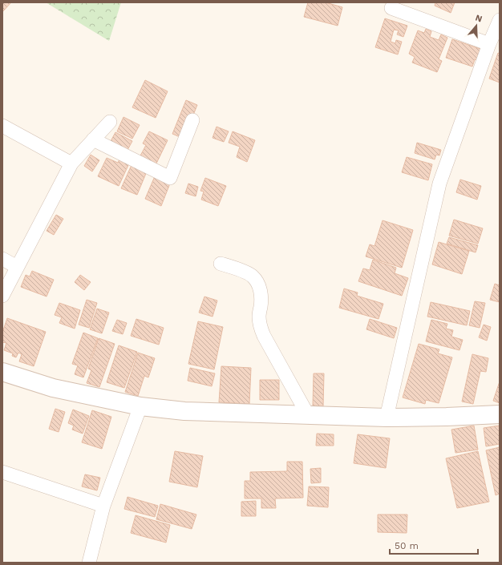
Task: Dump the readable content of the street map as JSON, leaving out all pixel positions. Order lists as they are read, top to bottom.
{
  "scale_bar": "50 m",
  "north": "top"
}
